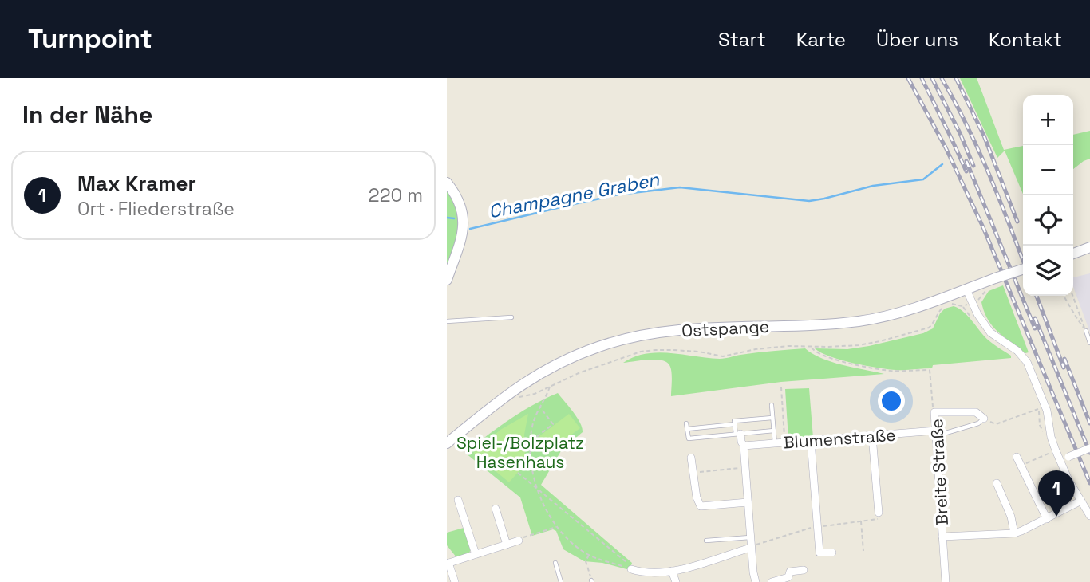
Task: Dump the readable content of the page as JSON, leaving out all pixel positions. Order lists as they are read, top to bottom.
{
  "streets": {
    "main road": ["Ostspange"],
    "street": ["Blumenstraße", "Breite Straße"]
  },
  "crossings": [
    ["Blumenstraße", "Breite Straße"]
  ],
  "water": ["Champagne Graben"],
  "parks": ["Spiel-/Bolzplatz Hasenhaus"],
  "page": {
    "header": "Turnpoint",
    "nav": [
      "Start",
      "Karte",
      "Über uns",
      "Kontakt"
    ],
    "heading": "In der Nähe",
    "map_buttons": ["+", "−"],
    "list": [
      {
        "mark": "1",
        "name": "Max Kramer",
        "note": "Ort · Fliederstraße",
        "value": "220 m"
      }
    ],
    "pins": "1"
  }
}
